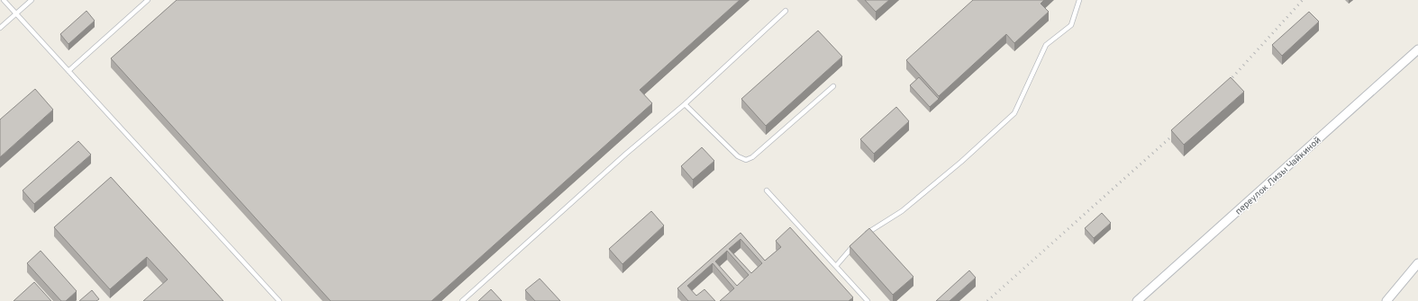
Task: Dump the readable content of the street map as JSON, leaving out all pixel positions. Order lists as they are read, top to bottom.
{
  "streets": {
    "street": ["переулок Лизы Чайкиной"]
  }
}
